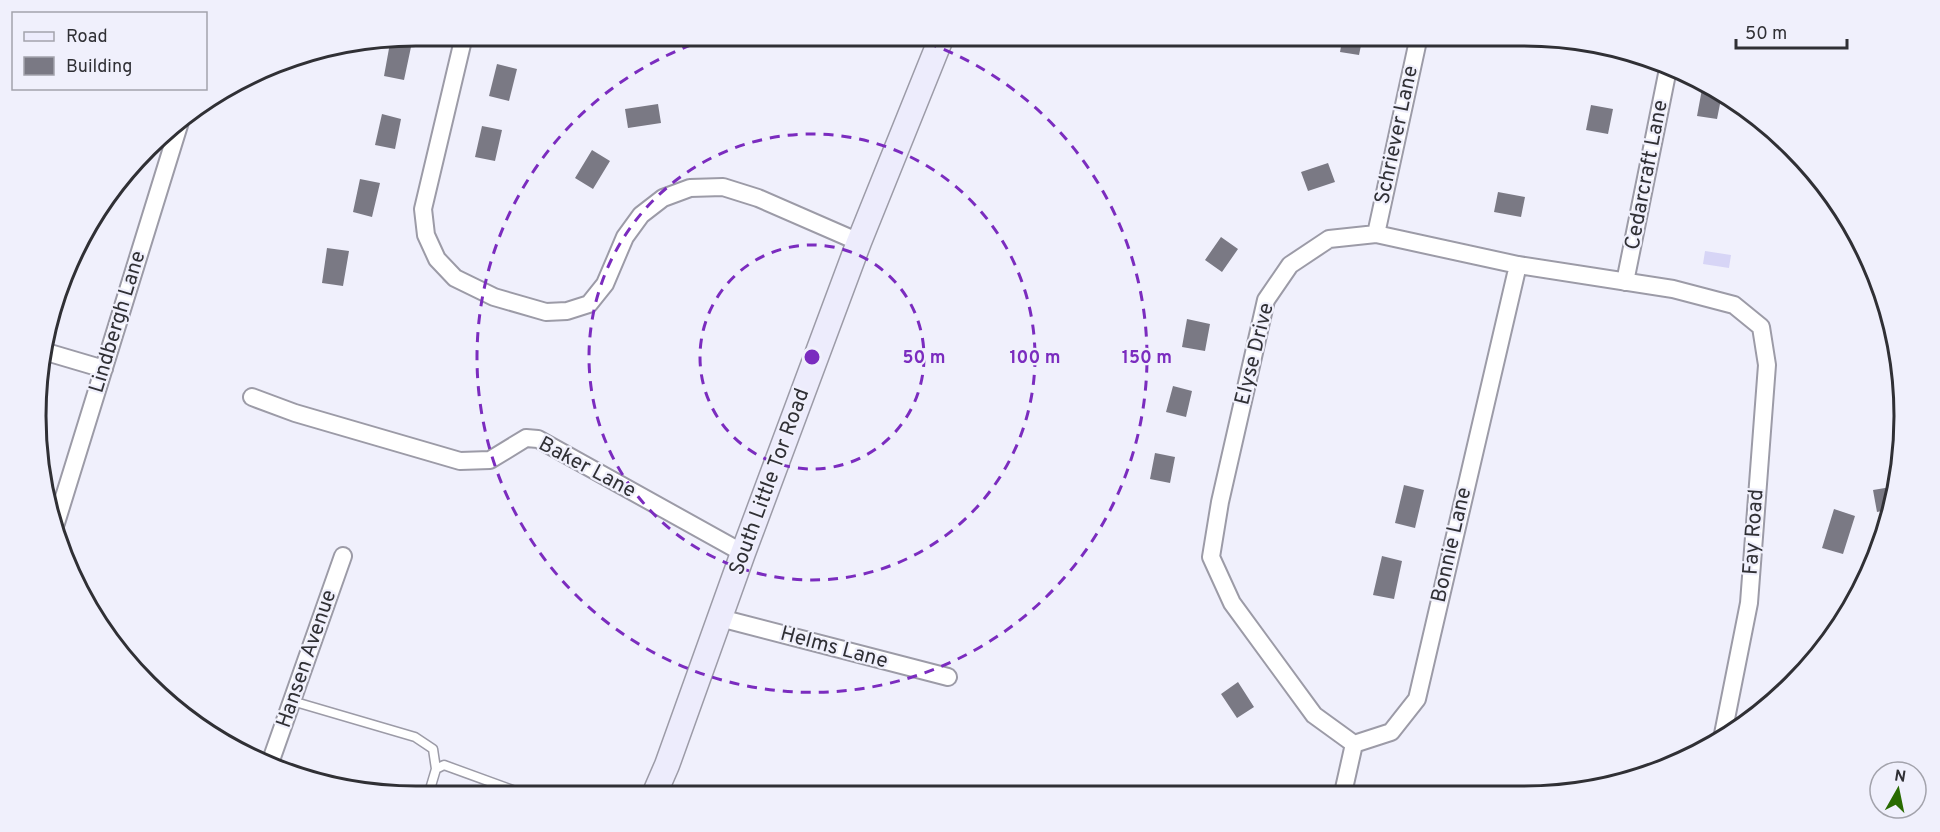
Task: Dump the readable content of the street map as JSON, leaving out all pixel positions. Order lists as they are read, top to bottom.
{
  "streets": {
    "street": [
      "Schriever Lane",
      "Cedarcraft Lane",
      "Lindbergh Lane",
      "Elyse Drive",
      "Baker Lane",
      "South Little Tor Road",
      "Fay Road",
      "Bonnie Lane",
      "Helms Lane",
      "Hansen Avenue"
    ]
  },
  "crossings": [
    ["Schriever Lane", "Elyse Drive"],
    ["Cedarcraft Lane", "Elyse Drive"],
    ["Elyse Drive", "Fay Road"],
    ["Elyse Drive", "Bonnie Lane"],
    ["Baker Lane", "South Little Tor Road"],
    ["South Little Tor Road", "Helms Lane"]
  ],
  "legend": ["Road", "Building"],
  "scale_bar": "50 m",
  "north": "top",
  "rings": ["50 m", "100 m", "150 m"]
}
